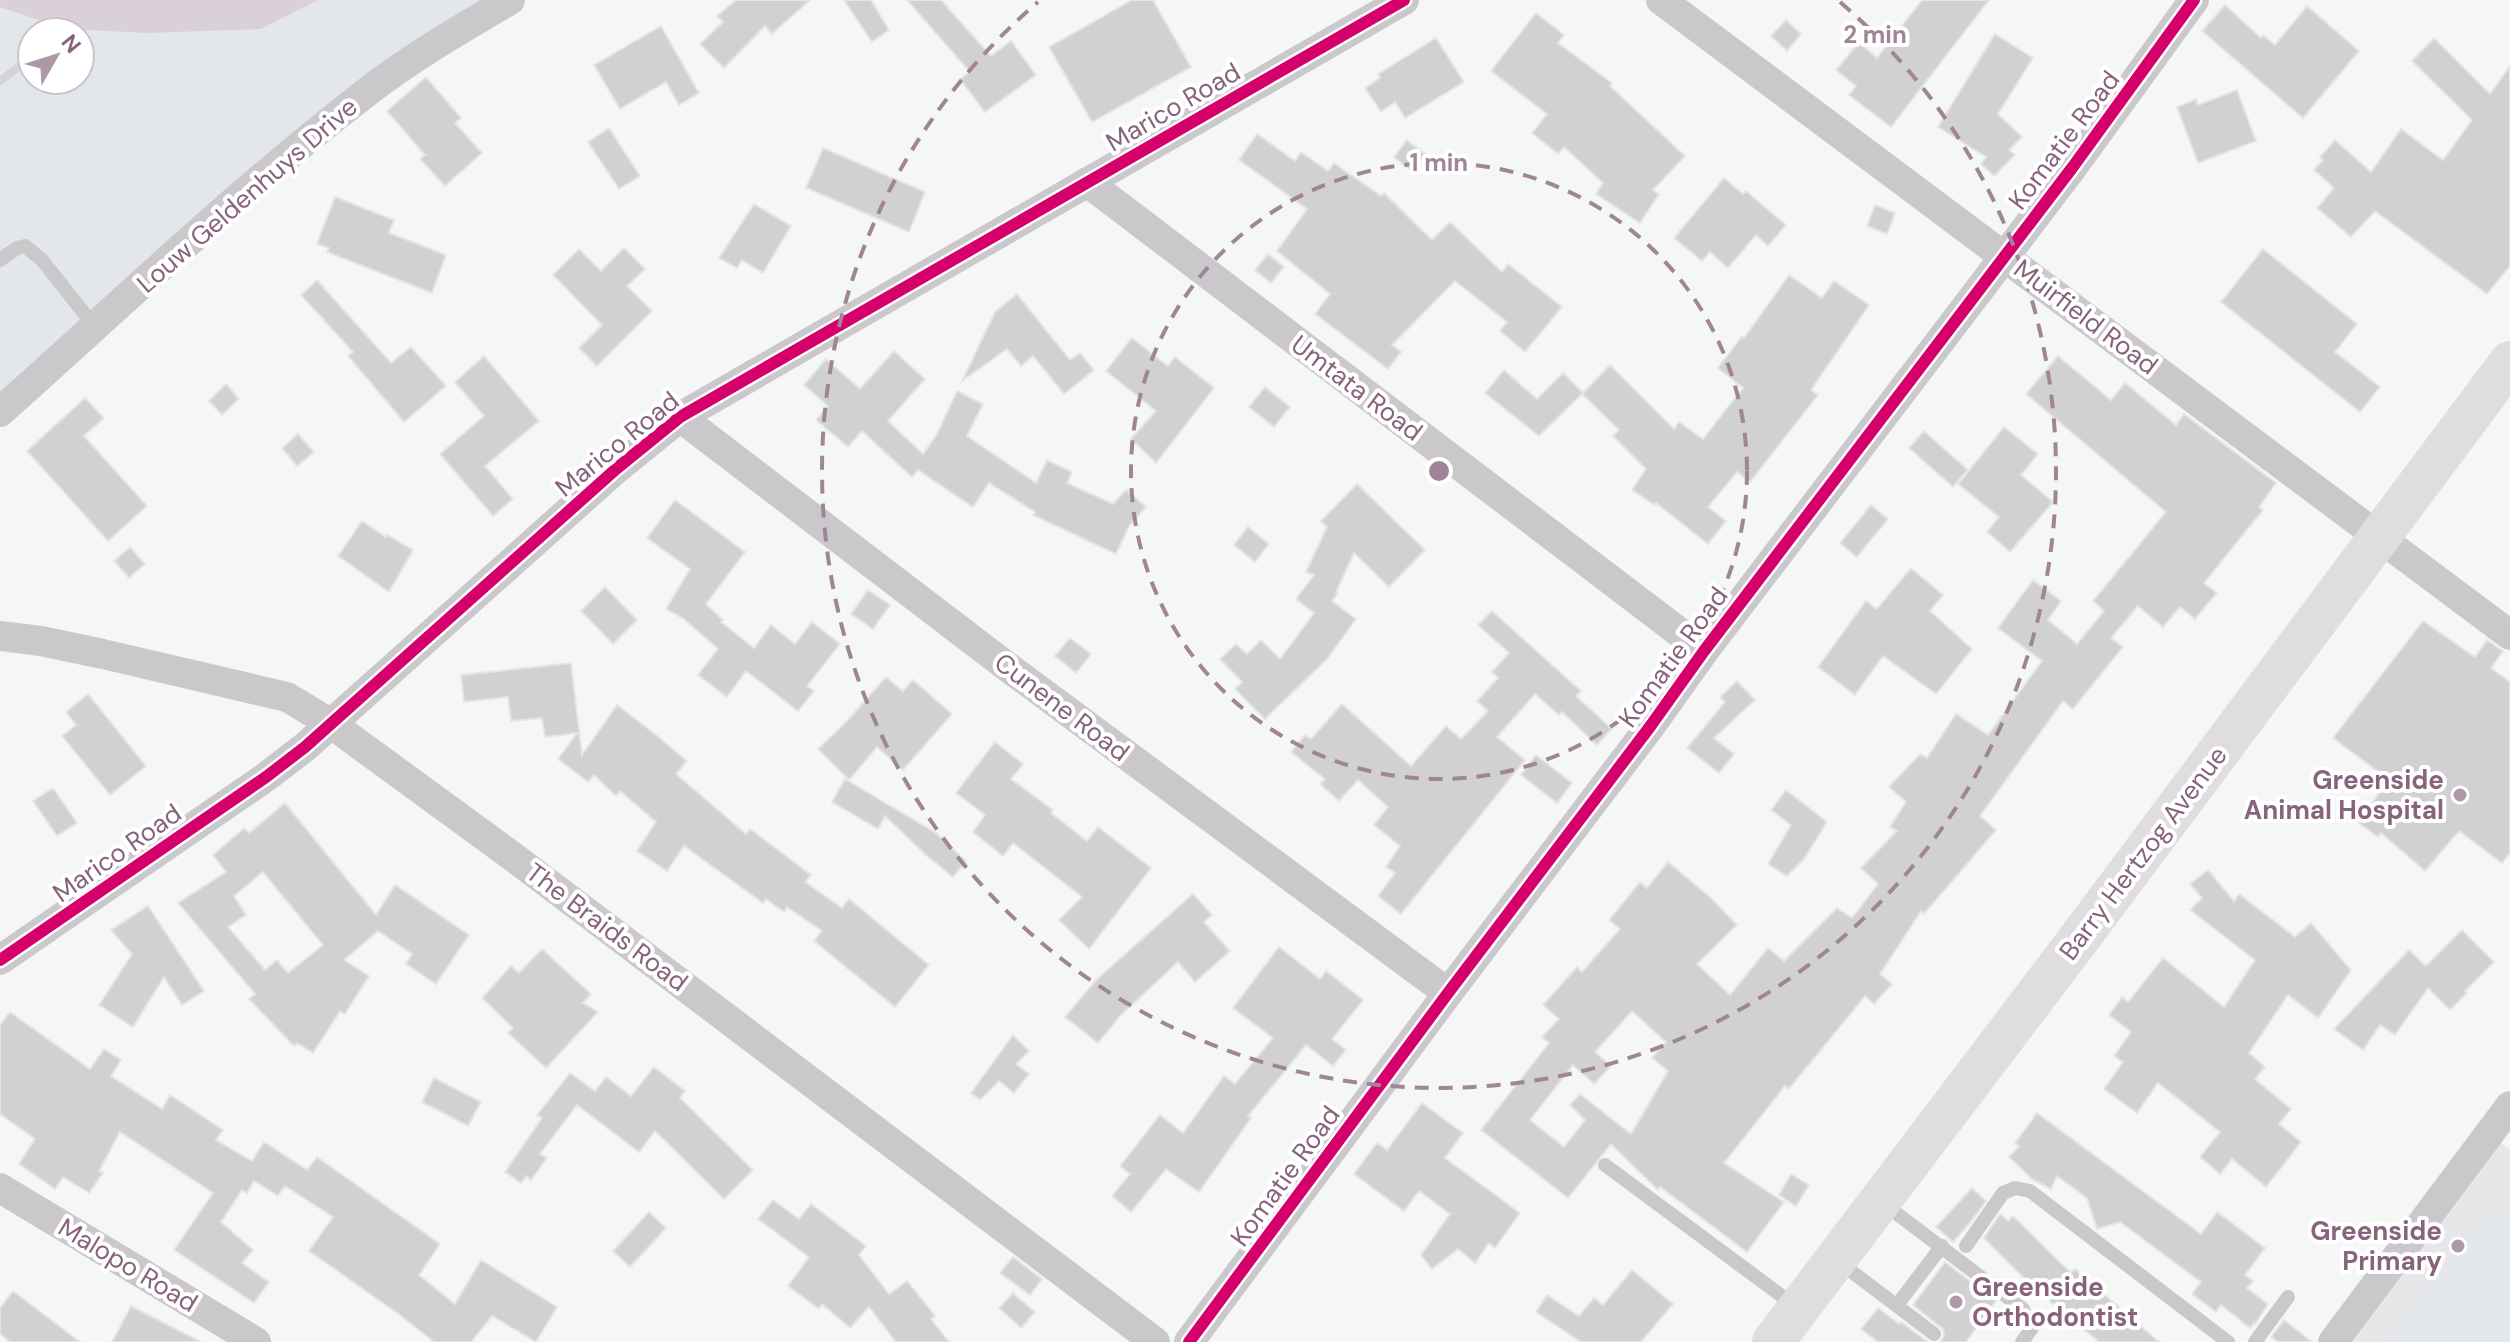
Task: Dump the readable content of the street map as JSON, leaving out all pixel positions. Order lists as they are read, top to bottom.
{
  "streets": {
    "main road": ["Barry Hertzog Avenue"],
    "street": [
      "Marico Road",
      "Komatie Road",
      "Louw Geldenhuys Drive",
      "Muirfield Road",
      "Umtata Road",
      "Cunene Road",
      "The Braids Road",
      "Malopo Road"
    ]
  },
  "crossings": [
    ["Marico Road", "Umtata Road"],
    ["Marico Road", "Cunene Road"],
    ["Marico Road", "The Braids Road"],
    ["Komatie Road", "Muirfield Road"],
    ["Komatie Road", "Umtata Road"],
    ["Komatie Road", "Cunene Road"],
    ["Muirfield Road", "Barry Hertzog Avenue"]
  ],
  "places": ["Greenside Animal Hospital", "Greenside Primary", "Greenside Orthodontist"],
  "north": "top right",
  "rings": ["2 min", "1 min"]
}
